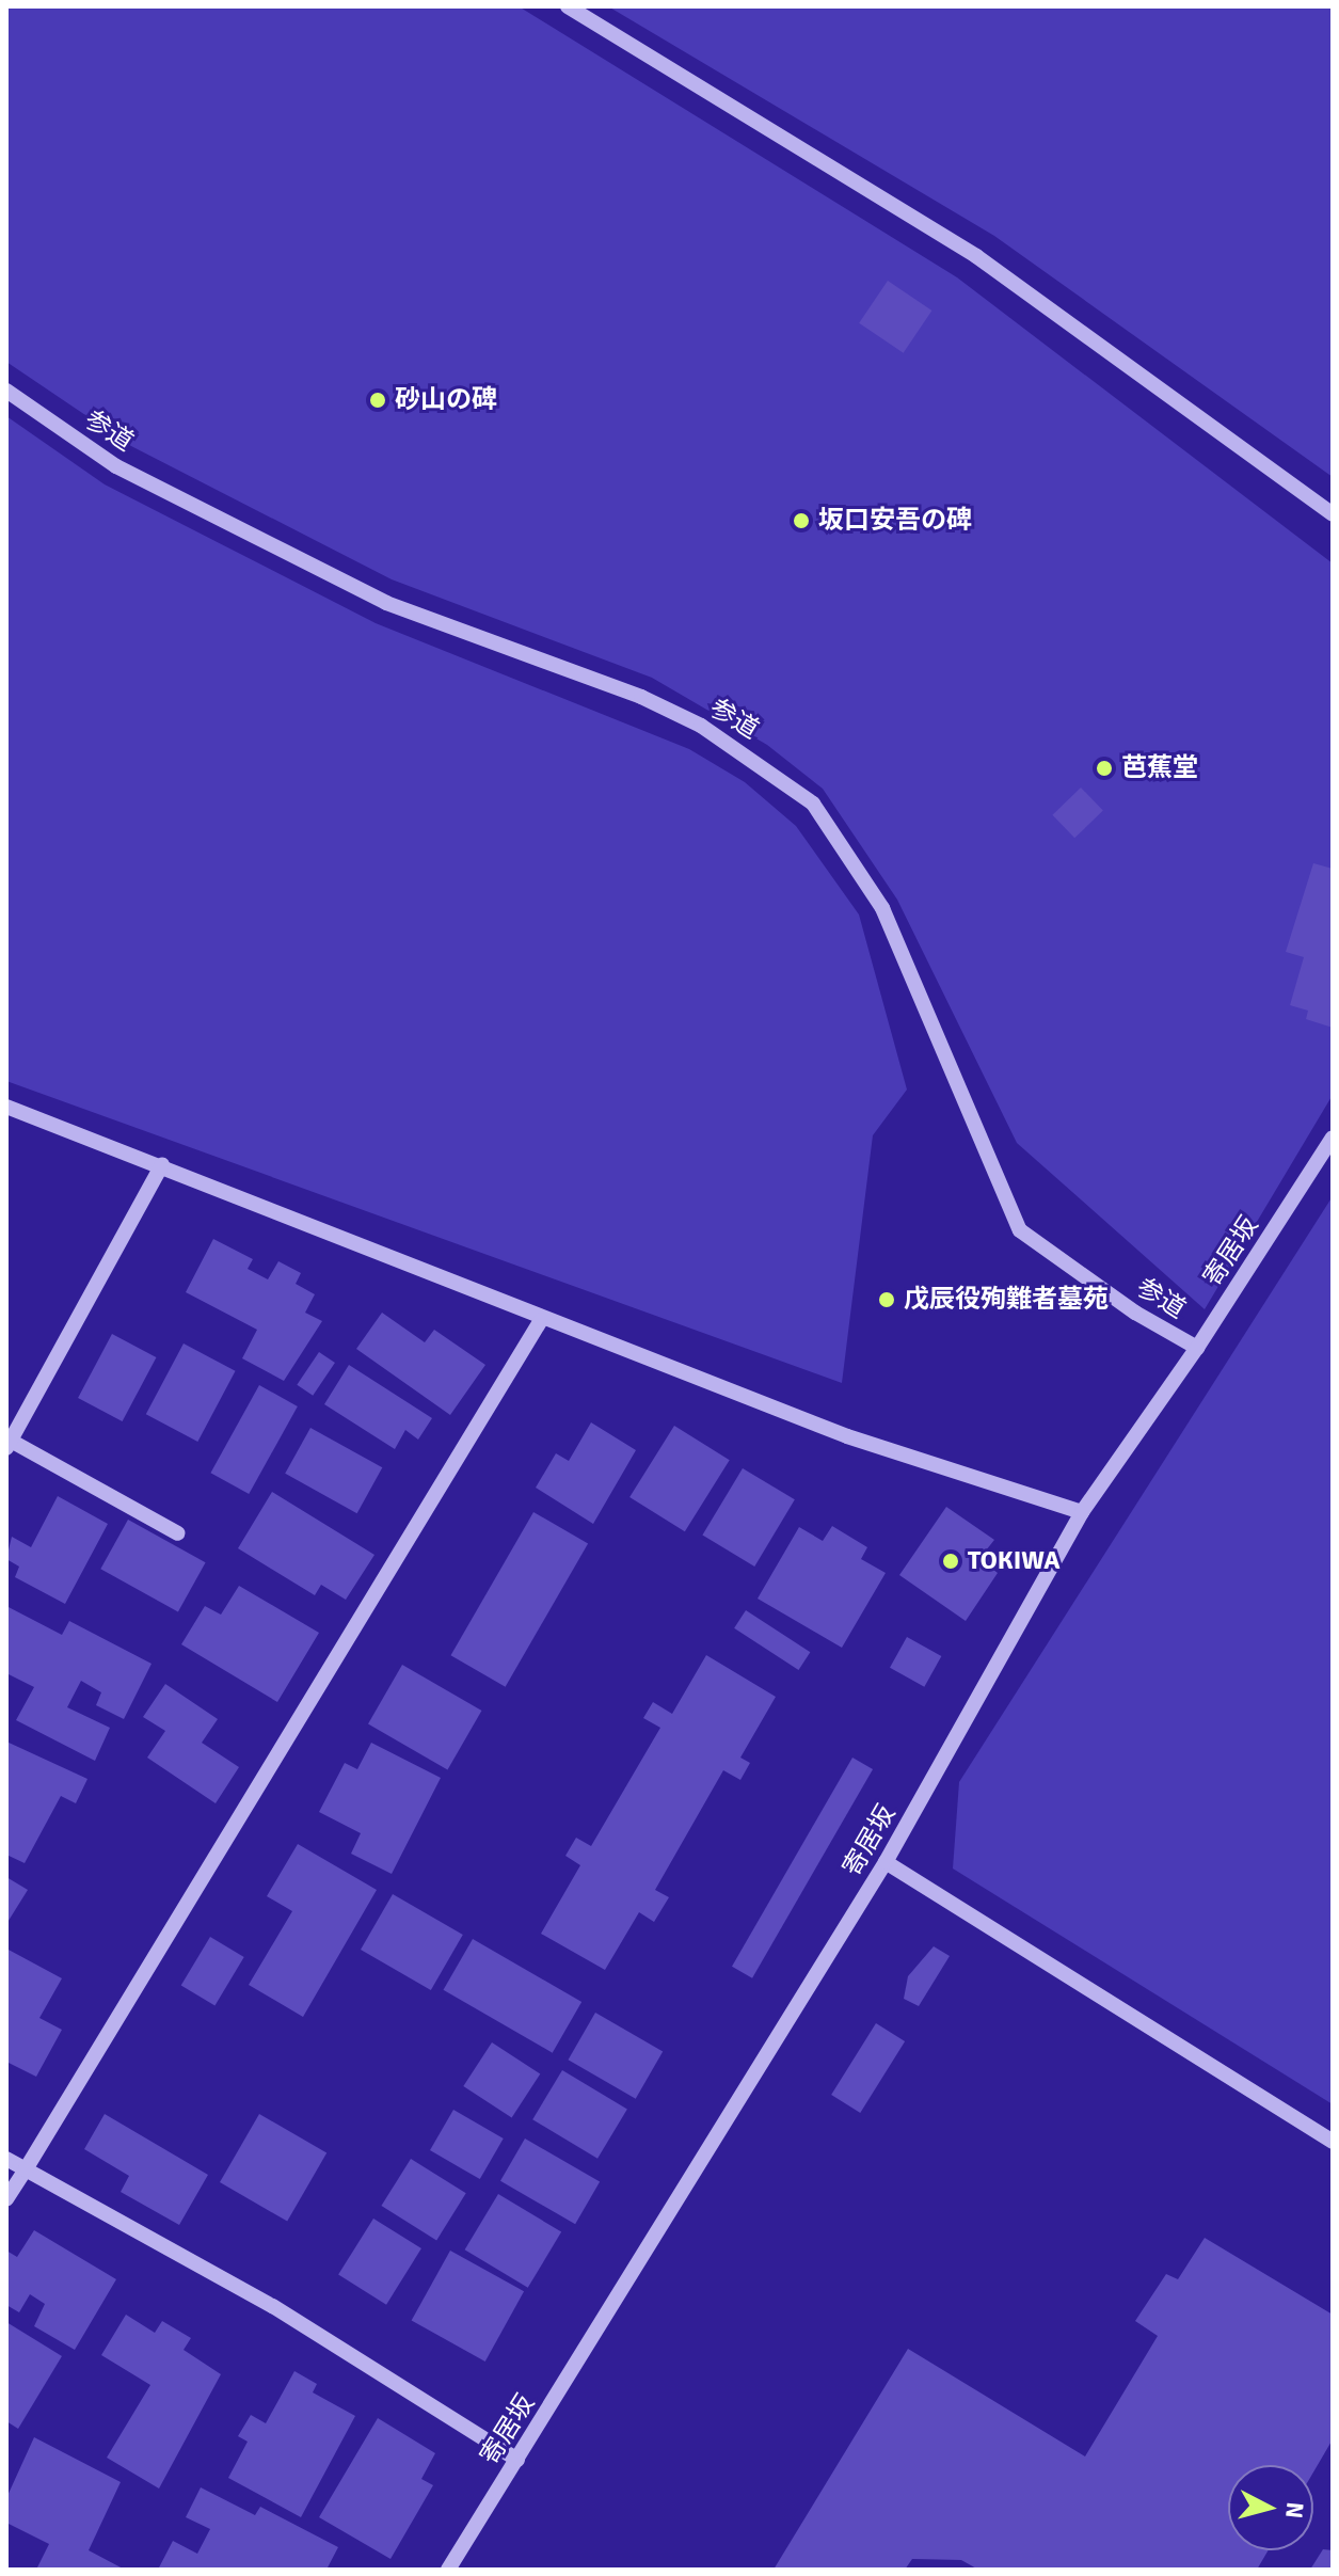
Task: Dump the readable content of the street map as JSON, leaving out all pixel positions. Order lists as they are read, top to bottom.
{
  "streets": {
    "street": ["参道", "寄居坂"]
  },
  "crossings": [
    ["参道", "寄居坂"]
  ],
  "places": [
    "砂山の碑",
    "坂口安吾の碑",
    "芭蕉堂",
    "戊辰役殉難者墓苑",
    "TOKIWA"
  ],
  "north": "right"
}
